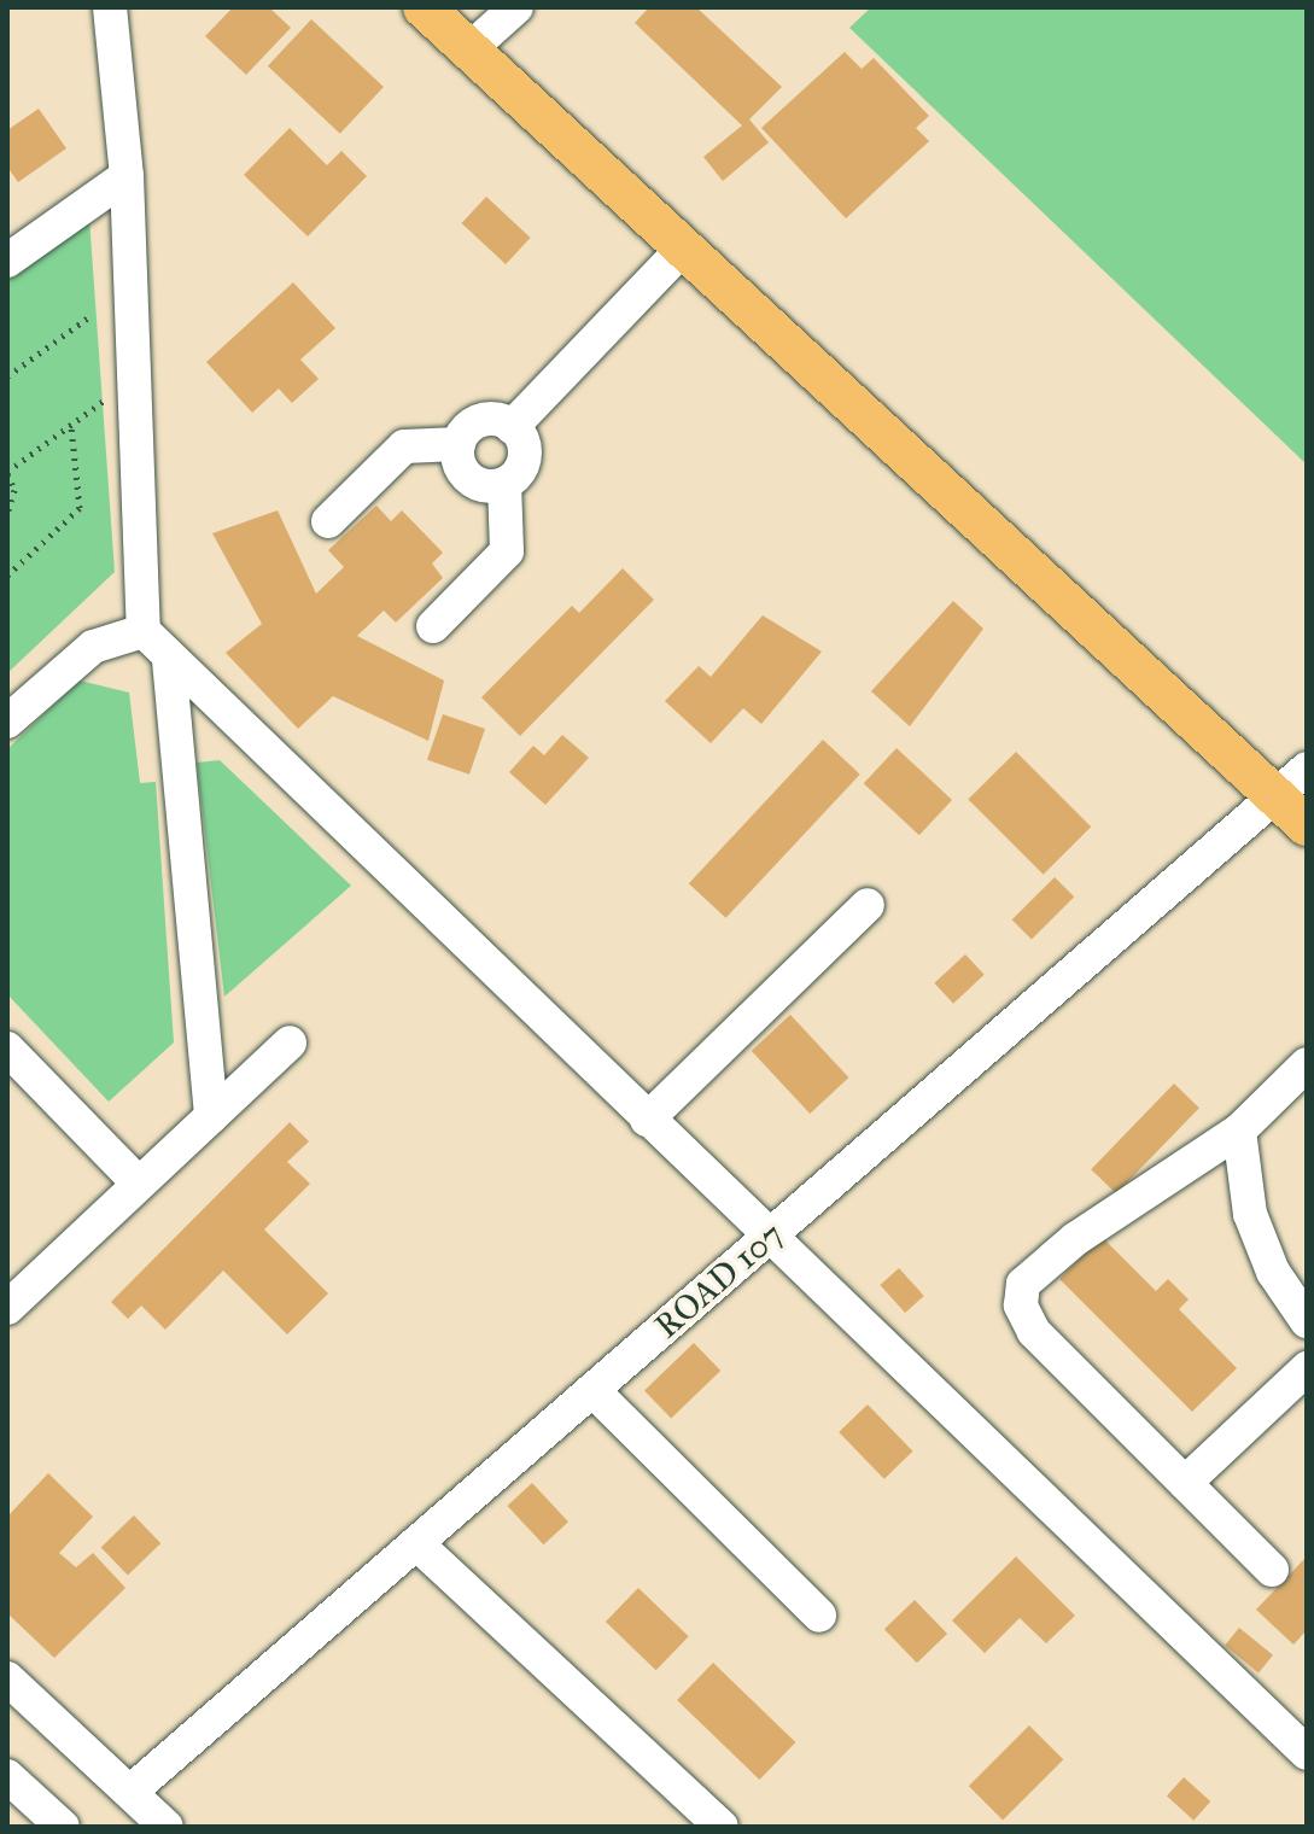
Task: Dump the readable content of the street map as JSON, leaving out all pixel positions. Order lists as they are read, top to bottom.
{
  "streets": {
    "street": ["ROAD 107"]
  }
}
